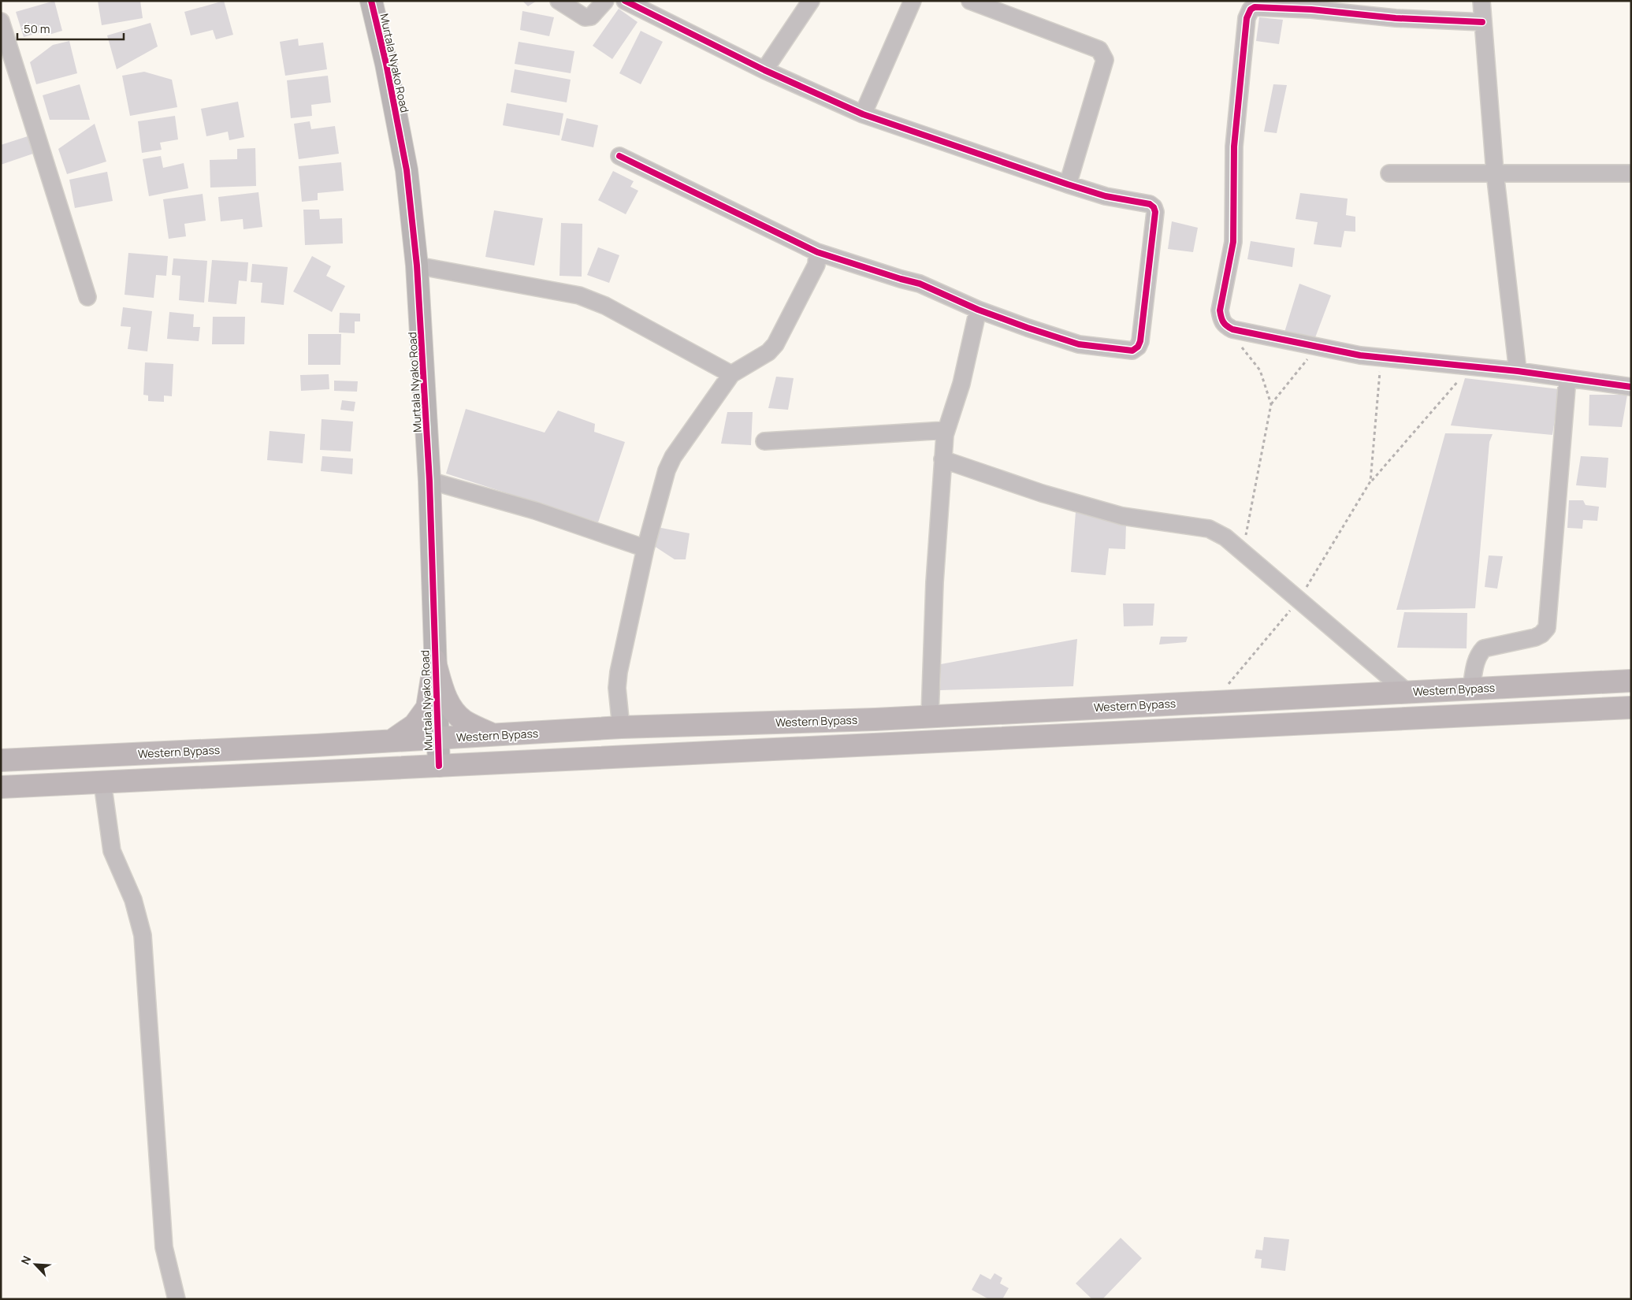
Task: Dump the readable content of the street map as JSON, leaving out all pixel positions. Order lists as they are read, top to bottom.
{
  "streets": {
    "main road": ["Western Bypass"],
    "street": ["Murtala Nyako Road"]
  },
  "crossings": [
    ["Murtala Nyako Road", "Western Bypass"]
  ],
  "scale_bar": "50 m",
  "north": "top left"
}
